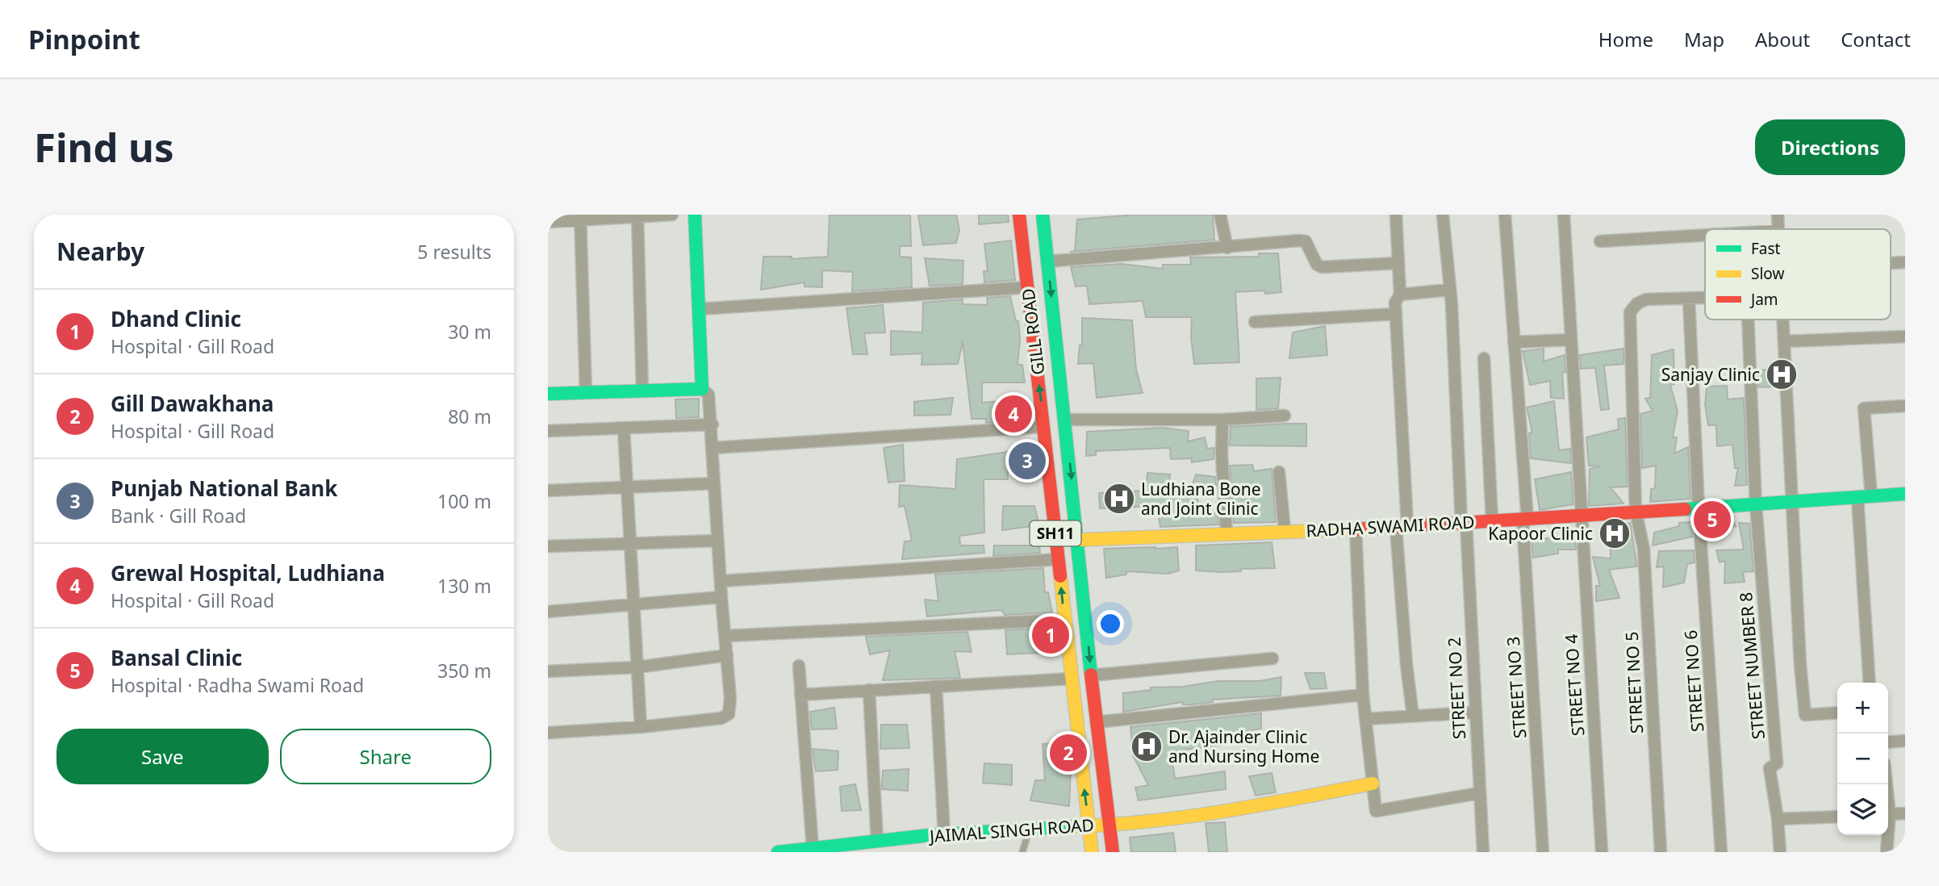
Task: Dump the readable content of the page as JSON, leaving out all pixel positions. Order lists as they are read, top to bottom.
{
  "streets": {
    "street": [
      "GILL ROAD",
      "RADHA SWAMI ROAD",
      "SH11",
      "STREET NUMBER 8",
      "STREET NO 6",
      "STREET NO 5",
      "STREET NO 4",
      "STREET NO 3",
      "STREET NO 2",
      "JAIMAL SINGH ROAD"
    ]
  },
  "crossings": [
    ["GILL ROAD", "RADHA SWAMI ROAD"],
    ["GILL ROAD", "JAIMAL SINGH ROAD"],
    ["RADHA SWAMI ROAD", "STREET NUMBER 8"],
    ["RADHA SWAMI ROAD", "STREET NO 6"],
    ["RADHA SWAMI ROAD", "STREET NO 5"],
    ["RADHA SWAMI ROAD", "STREET NO 4"],
    ["RADHA SWAMI ROAD", "STREET NO 3"],
    ["RADHA SWAMI ROAD", "STREET NO 2"],
    ["STREET NO 6", "STREET NO 5"]
  ],
  "places": {
    "hospital": [
      "Sanjay Clinic",
      "Ludhiana Bone and Joint Clinic",
      "Kapoor Clinic",
      "Dr. Ajainder Clinic and Nursing Home"
    ]
  },
  "legend": ["Fast", "Slow", "Jam"],
  "page": {
    "header": "Pinpoint",
    "nav": [
      "Home",
      "Map",
      "About",
      "Contact"
    ],
    "buttons": [
      "Directions",
      ["Save", "Share"]
    ],
    "title": "Find us",
    "heading": ["Nearby", "5 results"],
    "list": [
      {
        "mark": "1",
        "name": "Dhand Clinic",
        "note": "Hospital · Gill Road",
        "value": "30 m"
      },
      {
        "mark": "2",
        "name": "Gill Dawakhana",
        "note": "Hospital · Gill Road",
        "value": "80 m"
      },
      {
        "mark": "3",
        "name": "Punjab National Bank",
        "note": "Bank · Gill Road",
        "value": "100 m"
      },
      {
        "mark": "4",
        "name": "Grewal Hospital, Ludhiana",
        "note": "Hospital · Gill Road",
        "value": "130 m"
      },
      {
        "mark": "5",
        "name": "Bansal Clinic",
        "note": "Hospital · Radha Swami Road",
        "value": "350 m"
      }
    ],
    "pins": [
      "4",
      "3",
      "5",
      "1",
      "2"
    ],
    "map_buttons": ["+", "−"]
  }
}
